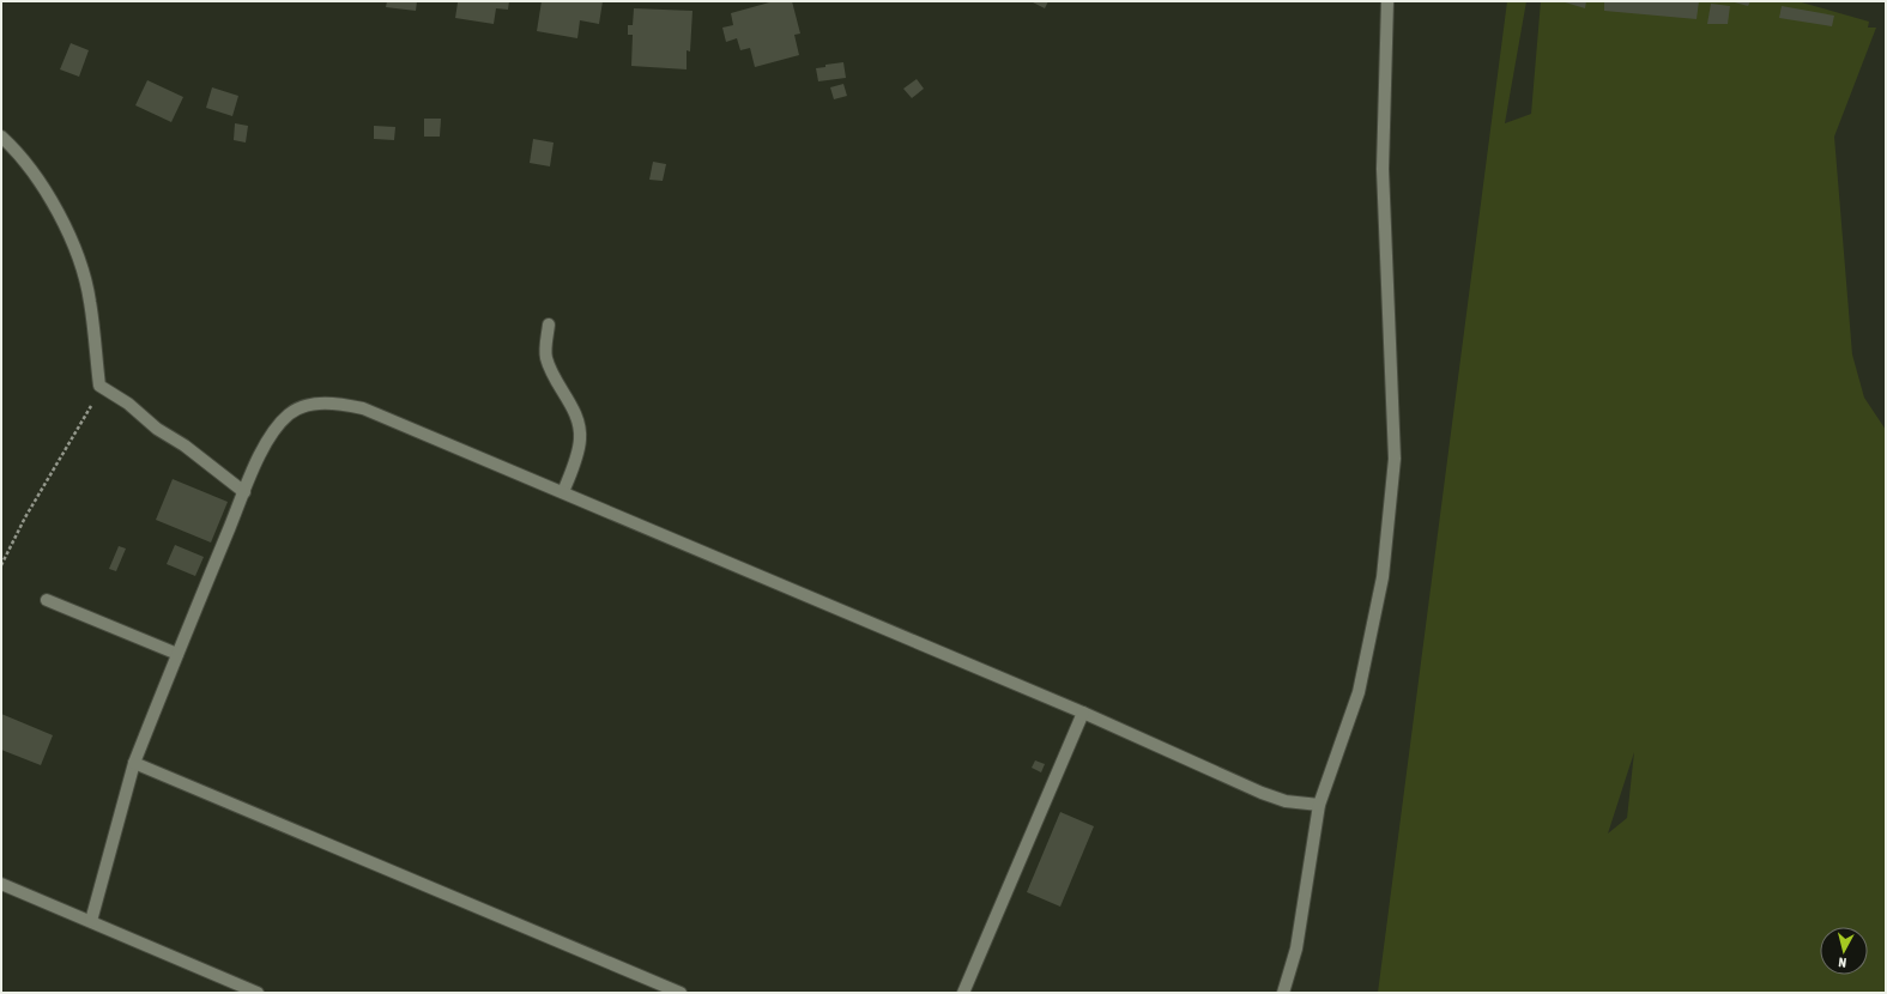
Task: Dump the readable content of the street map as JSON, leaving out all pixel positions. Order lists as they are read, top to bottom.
{
  "north": "bottom"
}
